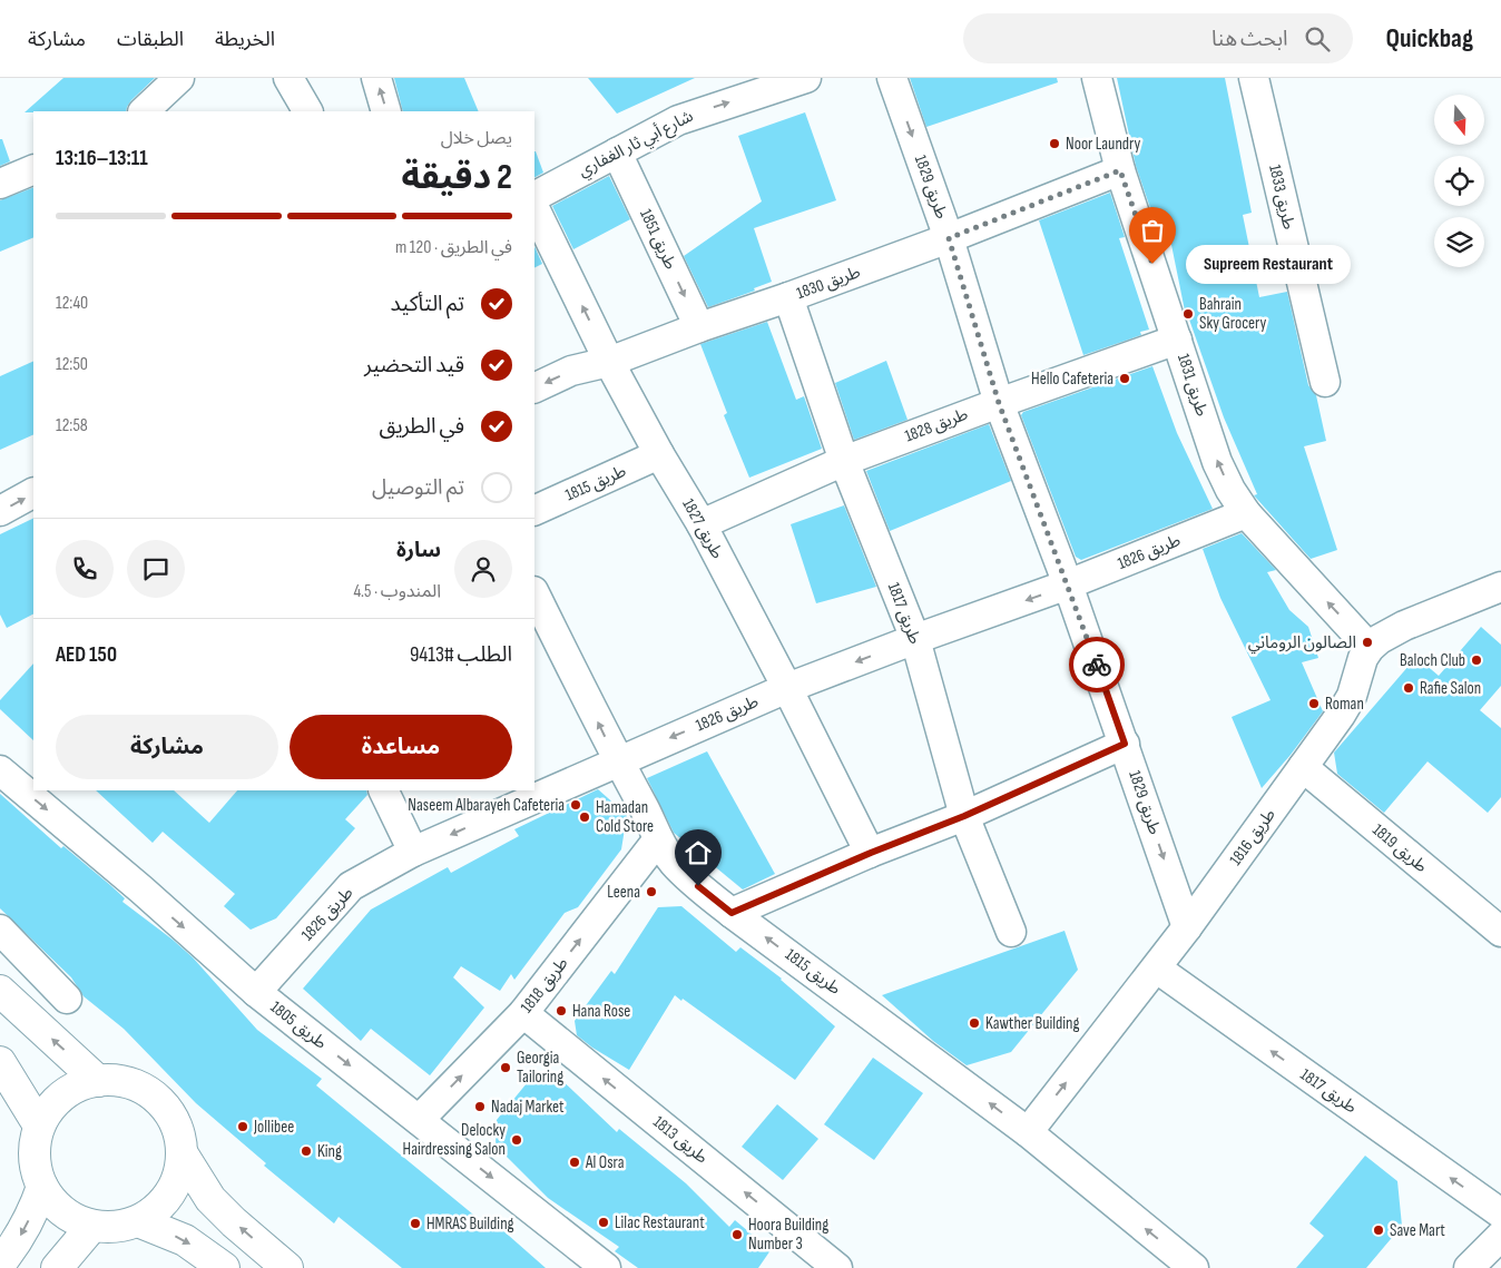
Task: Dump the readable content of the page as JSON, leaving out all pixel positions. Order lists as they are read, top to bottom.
{
  "streets": {
    "street": [
      "شارع أبي ثار الغفاري",
      "طريق 1829",
      "طريق 1833",
      "طريق 1851",
      "طريق 1830",
      "طريق 1831",
      "طريق 1828",
      "طريق 1815",
      "طريق 1827",
      "طريق 1826",
      "طريق 1817",
      "طريق 1816",
      "طريق 1819",
      "طريق 1818",
      "طريق 1805",
      "طريق 1813"
    ]
  },
  "crossings": [
    ["شارع أبي ثار الغفاري", "طريق 1851"],
    ["طريق 1829", "طريق 1830"],
    ["طريق 1829", "طريق 1828"],
    ["طريق 1829", "طريق 1826"],
    ["طريق 1829", "طريق 1816"],
    ["طريق 1851", "طريق 1830"],
    ["طريق 1830", "طريق 1831"],
    ["طريق 1830", "طريق 1827"],
    ["طريق 1830", "طريق 1817"],
    ["طريق 1831", "طريق 1828"],
    ["طريق 1831", "طريق 1826"],
    ["طريق 1831", "طريق 1816"],
    ["طريق 1828", "طريق 1827"],
    ["طريق 1828", "طريق 1817"],
    ["طريق 1815", "طريق 1827"],
    ["طريق 1815", "طريق 1826"],
    ["طريق 1815", "طريق 1816"],
    ["طريق 1815", "طريق 1818"],
    ["طريق 1827", "طريق 1826"],
    ["طريق 1826", "طريق 1817"],
    ["طريق 1826", "طريق 1805"],
    ["طريق 1817", "طريق 1816"],
    ["طريق 1816", "طريق 1819"],
    ["طريق 1818", "طريق 1805"],
    ["طريق 1818", "طريق 1813"]
  ],
  "one_way": [
    "شارع أبي ثار الغفاري",
    "طريق 1829",
    "طريق 1851",
    "طريق 1831",
    "طريق 1815",
    "طريق 1817",
    "طريق 1818",
    "طريق 1805",
    "طريق 1813"
  ],
  "places": [
    "Noor Laundry",
    "Supreem Restaurant",
    "Bahrain Sky Grocery",
    "Hello Cafeteria",
    "الصالون الروماني",
    "Baloch Club",
    "Rafie Salon",
    "Roman",
    "Naseem Albarayeh Cafeteria",
    "Hamadan Cold Store",
    "Leena",
    "Hana Rose",
    "Kawther Building",
    "Georgia Tailoring",
    "Nadaj Market",
    "Jollibee",
    "Delocky Hairdressing Salon",
    "King",
    "Al Osra",
    "Lilac Restaurant",
    "HMRAS Building",
    "Save Mart",
    "Hoora Building Number 3"
  ],
  "north": "bottom",
  "page": {
    "header": "Quickbag",
    "search": "ابحث هنا",
    "nav": ["الخريطة", "الطبقات", "مشاركة"],
    "heading": ["2 دقيقة", "يصل خلال", "13:11–13:16"],
    "panel": [
      "سارة",
      "المندوب · 4.5",
      "الطلب #9413",
      "AED 150"
    ],
    "bar": "في الطريق · 120 m",
    "bubble": "Supreem Restaurant",
    "list": [
      ["تم التأكيد", "12:40"],
      ["قيد التحضير", "12:50"],
      ["في الطريق", "12:58"],
      "تم التوصيل"
    ],
    "buttons": ["مساعدة", "مشاركة"]
  }
}
